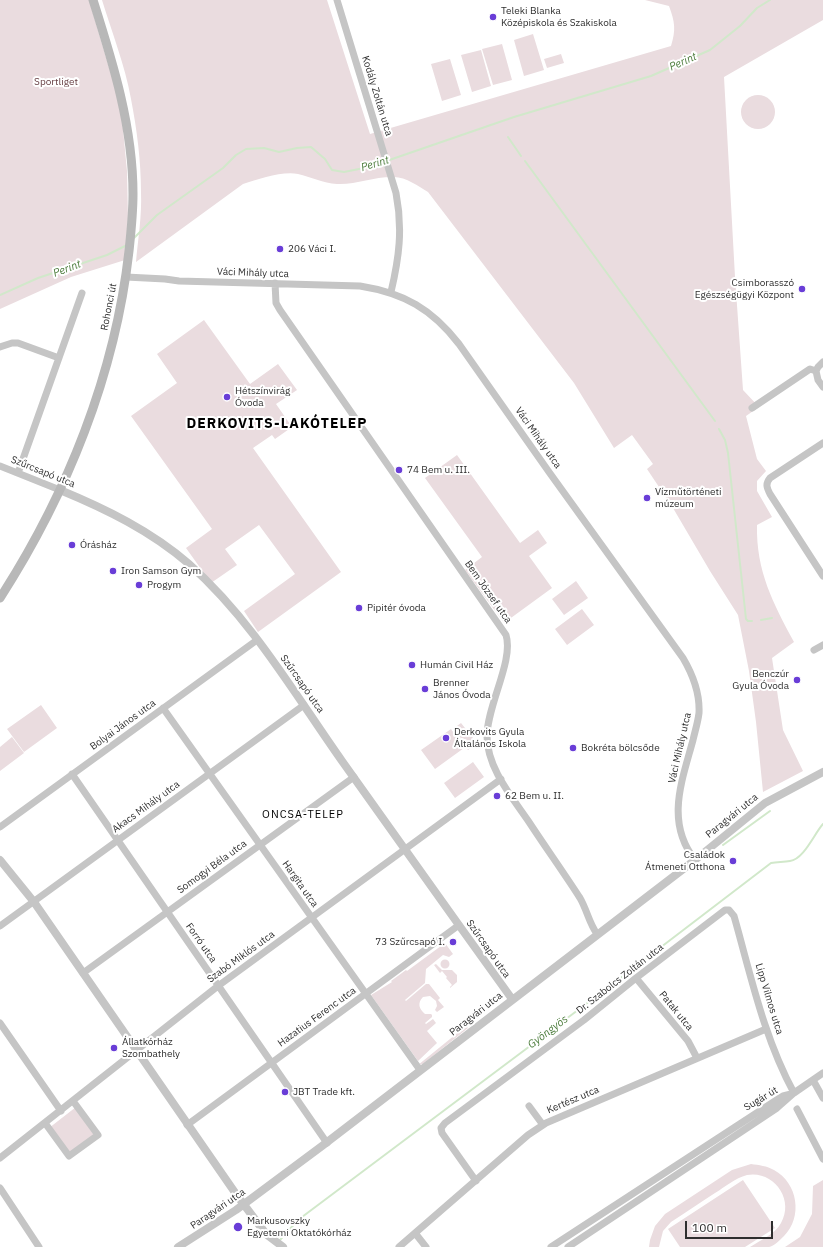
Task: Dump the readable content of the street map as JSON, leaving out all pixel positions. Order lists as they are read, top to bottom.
{
  "streets": {
    "main road": ["Rohonci út"],
    "street": [
      "Kodály Zoltán utca",
      "Váci Mihály utca",
      "Szűrcsapó utca",
      "Bem József utca",
      "Bolyai János utca",
      "Akacs Mihály utca",
      "Paragvári utca",
      "Somogyi Béla utca",
      "Hargita utca",
      "Forró utca",
      "Szabó Miklós utca",
      "Dr. Szabolcs Zoltán utca",
      "Lipp Vilmos utca",
      "Patak utca",
      "Hazatius Ferenc utca",
      "Sugár út",
      "Kertész utca"
    ]
  },
  "crossings": [
    ["Kodály Zoltán utca", "Váci Mihály utca"],
    ["Váci Mihály utca", "Rohonci út"],
    ["Váci Mihály utca", "Bem József utca"],
    ["Váci Mihály utca", "Paragvári utca"],
    ["Rohonci út", "Szűrcsapó utca"],
    ["Szűrcsapó utca", "Bolyai János utca"],
    ["Szűrcsapó utca", "Akacs Mihály utca"],
    ["Szűrcsapó utca", "Paragvári utca"],
    ["Szűrcsapó utca", "Somogyi Béla utca"],
    ["Szűrcsapó utca", "Szabó Miklós utca"],
    ["Szűrcsapó utca", "Hazatius Ferenc utca"],
    ["Bem József utca", "Paragvári utca"],
    ["Bem József utca", "Szabó Miklós utca"],
    ["Bolyai János utca", "Hargita utca"],
    ["Bolyai János utca", "Forró utca"],
    ["Akacs Mihály utca", "Hargita utca"],
    ["Akacs Mihály utca", "Forró utca"],
    ["Paragvári utca", "Hargita utca"],
    ["Paragvári utca", "Forró utca"],
    ["Somogyi Béla utca", "Hargita utca"],
    ["Somogyi Béla utca", "Forró utca"],
    ["Hargita utca", "Szabó Miklós utca"],
    ["Hargita utca", "Hazatius Ferenc utca"],
    ["Forró utca", "Szabó Miklós utca"],
    ["Forró utca", "Hazatius Ferenc utca"],
    ["Dr. Szabolcs Zoltán utca", "Lipp Vilmos utca"],
    ["Dr. Szabolcs Zoltán utca", "Patak utca"],
    ["Dr. Szabolcs Zoltán utca", "Kertész utca"],
    ["Lipp Vilmos utca", "Sugár út"],
    ["Lipp Vilmos utca", "Kertész utca"],
    ["Patak utca", "Kertész utca"]
  ],
  "districts": ["DERKOVITS-LAKÓTELEP", "ONCSA-TELEP"],
  "water": ["Perint", "Gyöngyös"],
  "parks": ["Sportliget"],
  "places": [
    "Teleki Blanka Középiskola és Szakiskola",
    "206 Váci I.",
    "Csimborasszó Egészségügyi Központ",
    "Hétszínvirág Óvoda",
    "74 Bem u. III.",
    "Vízműtörténeti múzeum",
    "Órásház",
    "Iron Samson Gym",
    "Progym",
    "Pipitér óvoda",
    "Humán Civil Ház",
    "Benczúr Gyula Óvoda",
    "Brenner János Óvoda",
    "Derkovits Gyula Általános Iskola",
    "Bokréta bölcsőde",
    "62 Bem u. II.",
    "Családok Átmeneti Otthona",
    "73 Szűrcsapó I.",
    "Állatkórház Szombathely",
    "JBT Trade kft.",
    "Markusovszky Egyetemi Oktatókórház"
  ],
  "scale_bar": "100 m"
}
